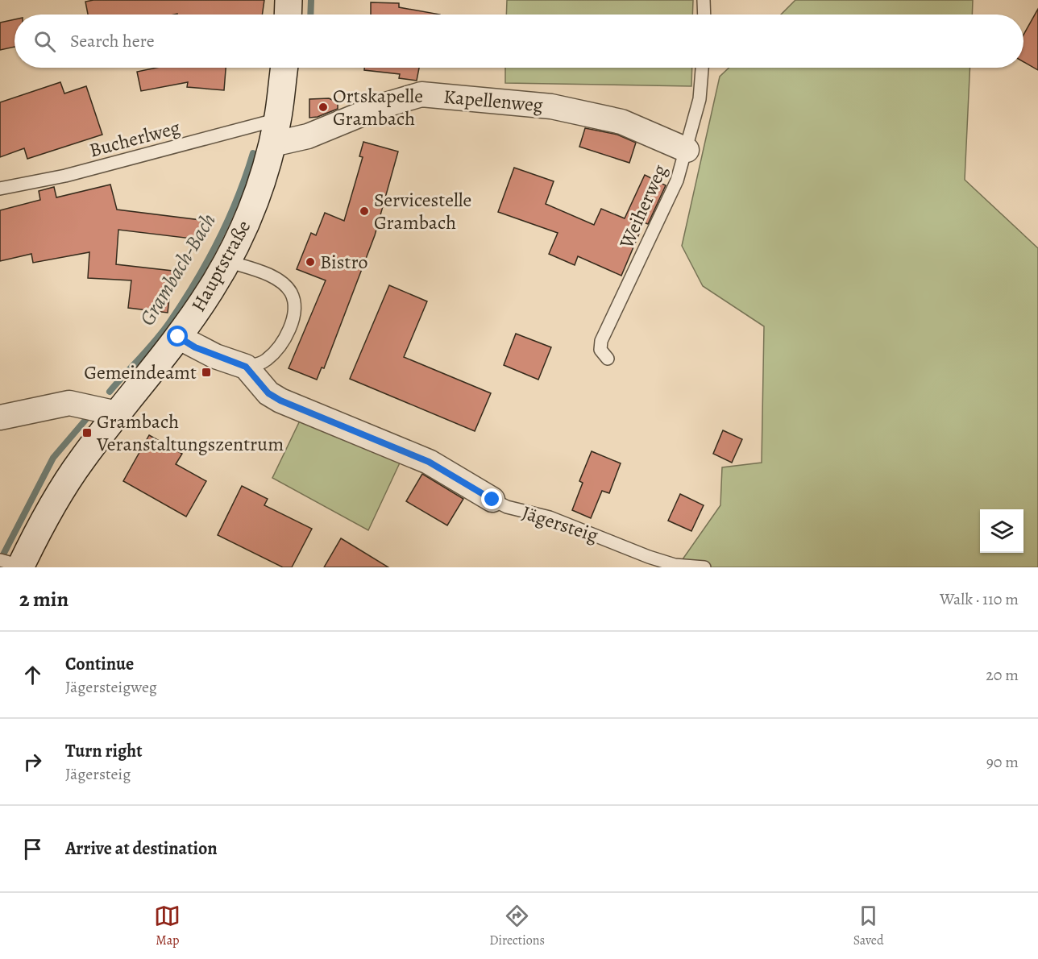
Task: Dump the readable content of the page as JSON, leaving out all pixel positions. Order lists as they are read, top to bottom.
{
  "streets": {
    "main road": ["Hauptstraße"],
    "street": ["Kapellenweg", "Jägersteig"],
    "lane": ["Bucherlweg", "Weiherweg"]
  },
  "crossings": [
    ["Kapellenweg", "Bucherlweg"],
    ["Kapellenweg", "Weiherweg"],
    ["Kapellenweg", "Hauptstraße"],
    ["Bucherlweg", "Hauptstraße"],
    ["Hauptstraße", "Jägersteig"]
  ],
  "water": ["Grambach-Bach"],
  "places": {
    "other": ["Ortskapelle Grambach", "Servicestelle Grambach", "Bistro"],
    "transit": ["Gemeindeamt", "Grambach Veranstaltungszentrum"]
  },
  "page": {
    "search": "Search here",
    "heading": ["2 min", "Walk · 110 m"],
    "list": [
      ["Continue", "Jägersteigweg", "20 m"],
      ["Turn right", "Jägersteig", "90 m"],
      "Arrive at destination"
    ],
    "nav": ["Map", "Directions", "Saved"]
  }
}
